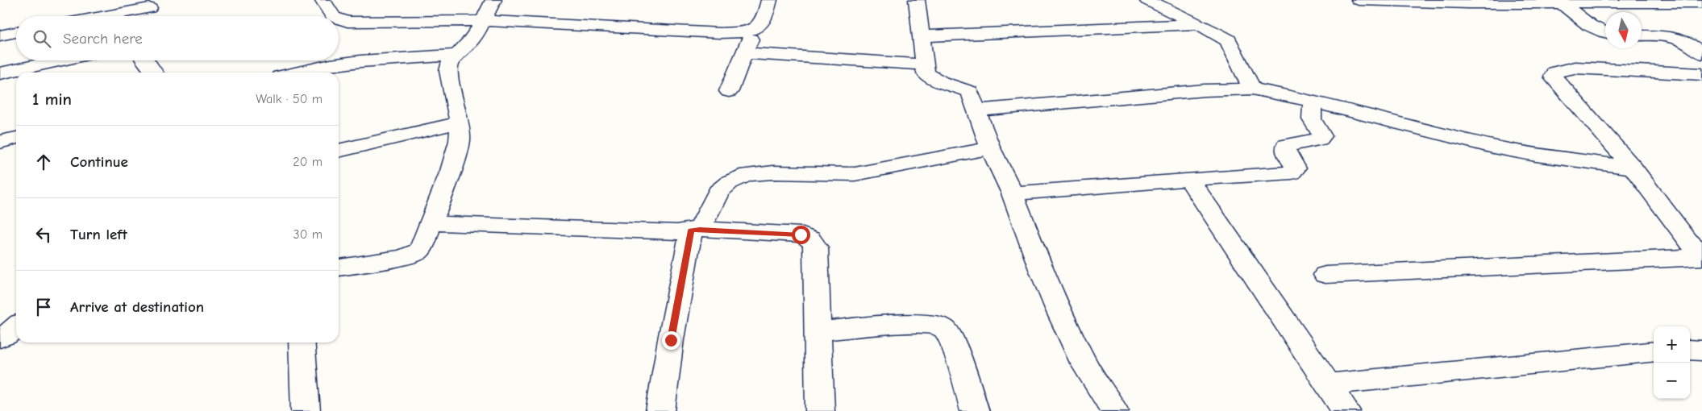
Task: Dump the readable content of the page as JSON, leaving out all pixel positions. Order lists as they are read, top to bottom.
{
  "north": "bottom",
  "page": {
    "search": "Search here",
    "heading": ["1 min", "Walk · 50 m"],
    "list": [
      ["Continue", "20 m"],
      ["Turn left", "30 m"],
      "Arrive at destination"
    ],
    "map_buttons": ["+", "−"]
  }
}
